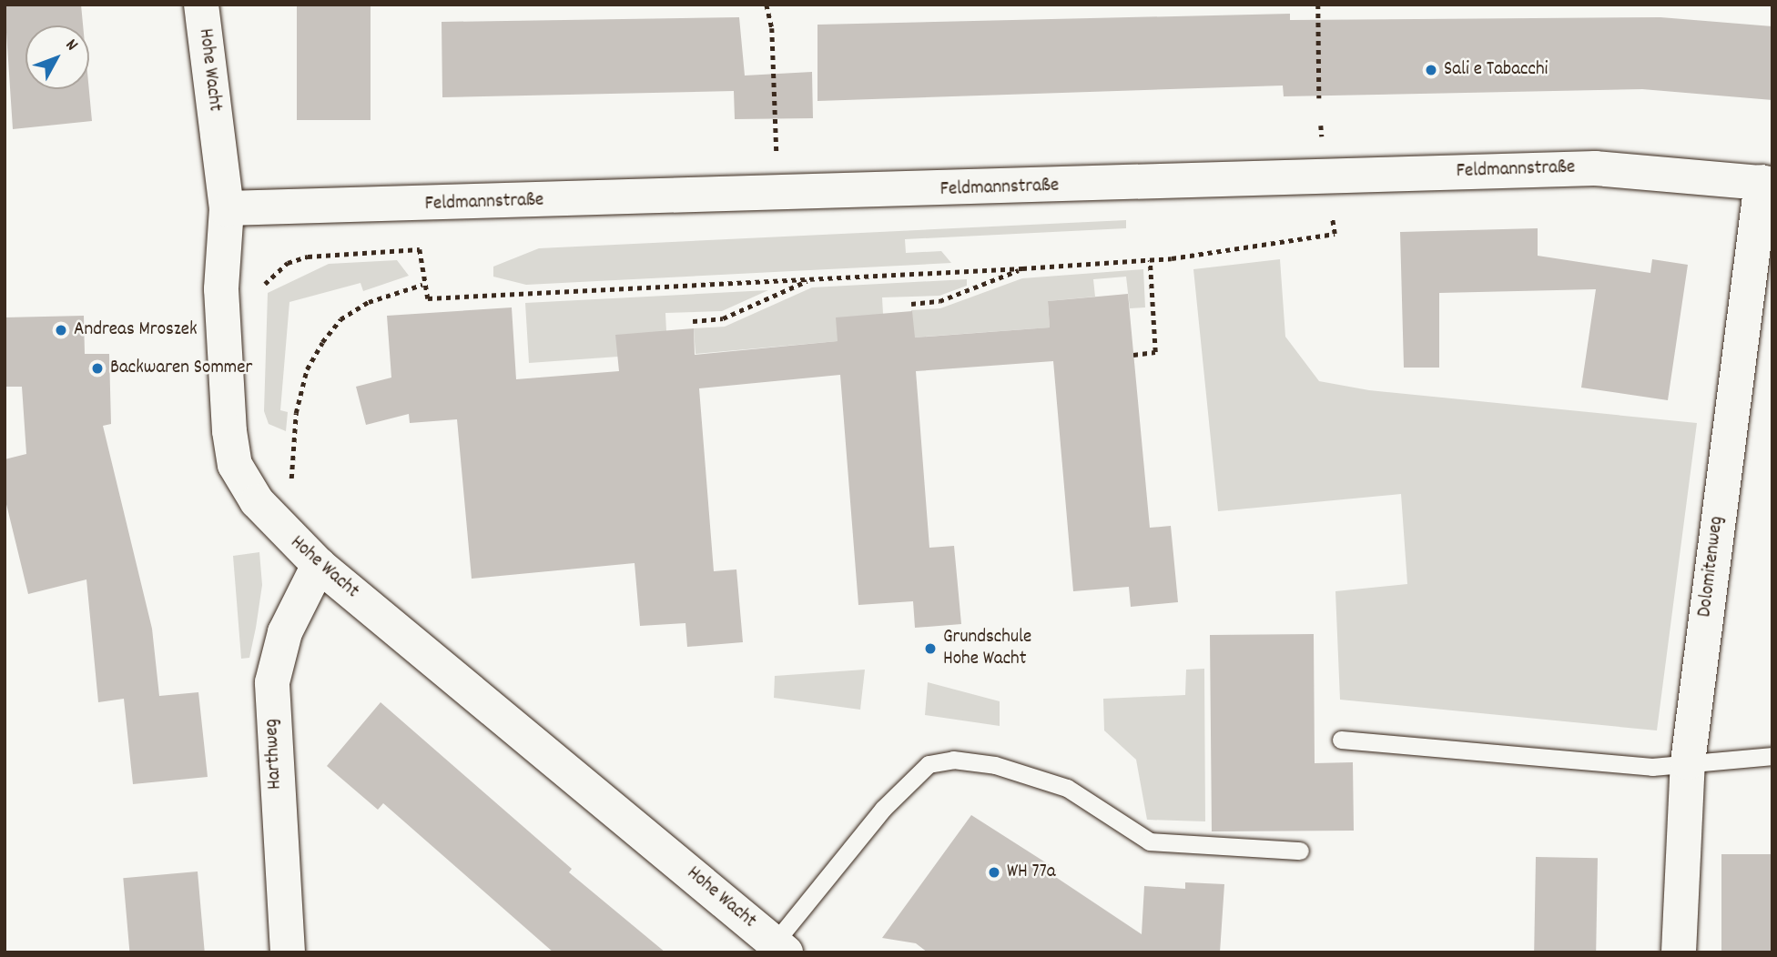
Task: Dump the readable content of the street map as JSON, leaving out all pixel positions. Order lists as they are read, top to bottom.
{
  "streets": {
    "street": [
      "Hohe Wacht",
      "Feldmannstraße",
      "Dolomitenweg",
      "Harthweg"
    ]
  },
  "crossings": [
    ["Hohe Wacht", "Feldmannstraße"],
    ["Hohe Wacht", "Harthweg"],
    ["Feldmannstraße", "Dolomitenweg"]
  ],
  "places": [
    "Sali e Tabacchi",
    "Andreas Mroszek",
    "Backwaren Sommer",
    "Grundschule Hohe Wacht",
    "WH 77a"
  ],
  "north": "top right"
}
